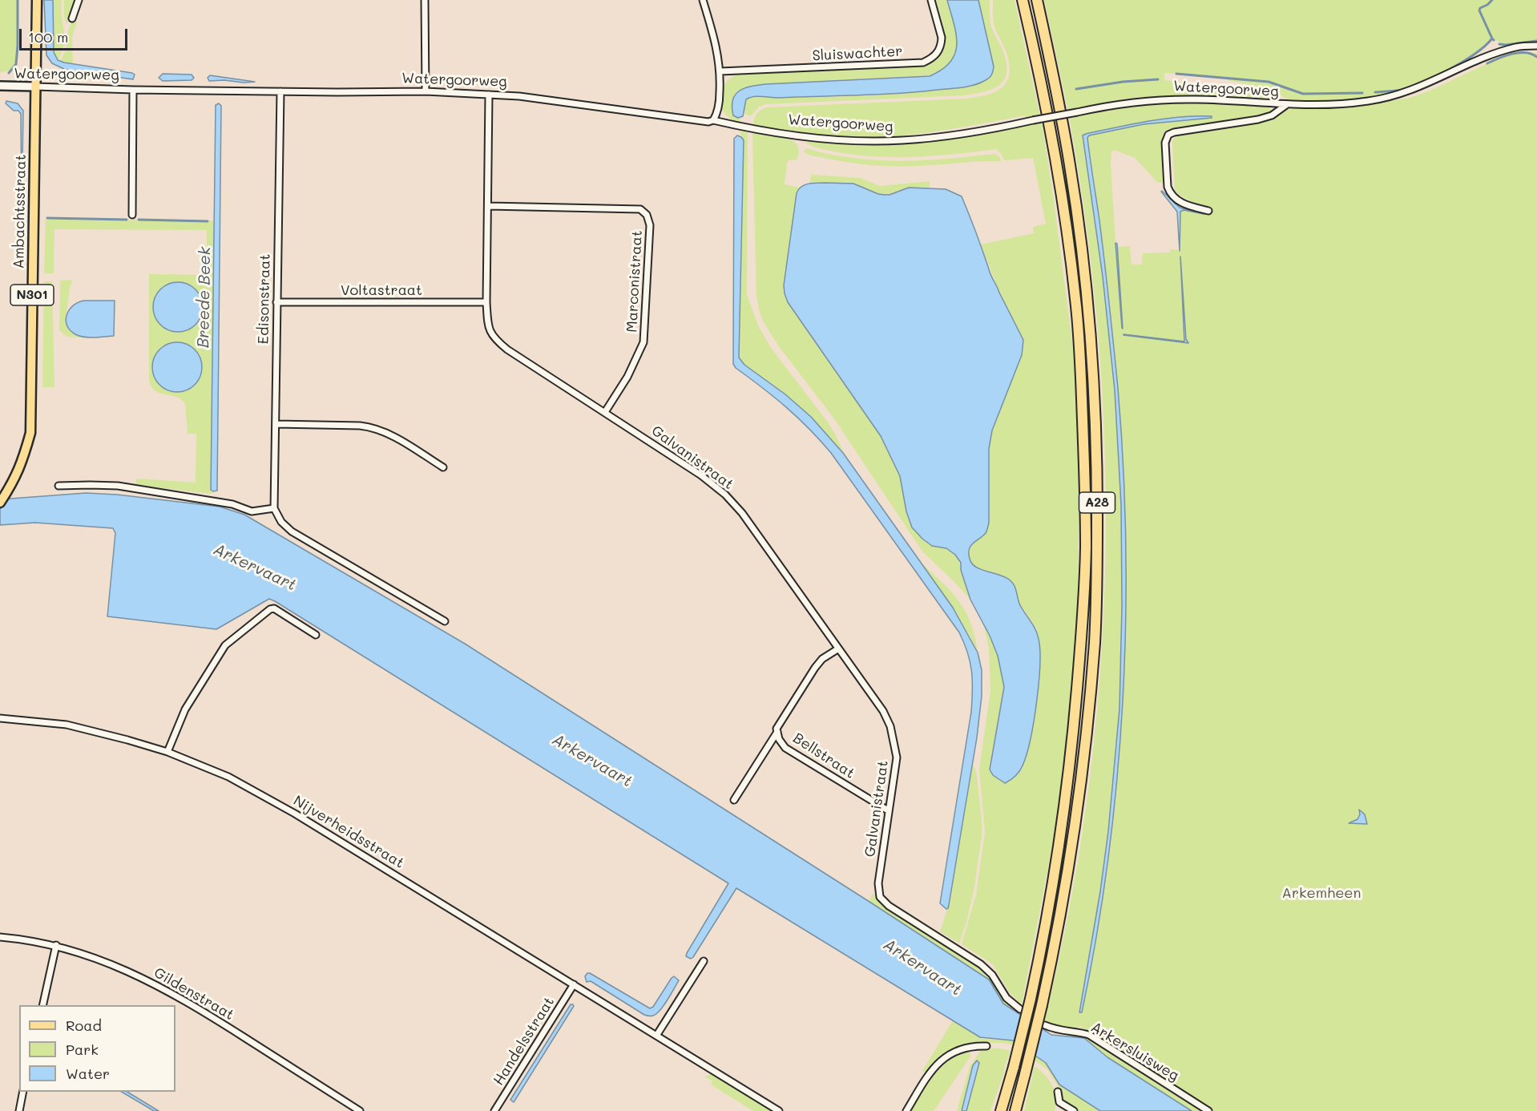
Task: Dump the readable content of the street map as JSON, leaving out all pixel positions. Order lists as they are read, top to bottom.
{
  "streets": {
    "highway": ["A28"],
    "main road": ["Ambachtsstraat", "N301"],
    "street": [
      "Sluiswachter",
      "Watergoorweg",
      "Marconistraat",
      "Voltastraat",
      "Edisonstraat",
      "Galvanistraat",
      "Bellstraat",
      "Nijverheidsstraat",
      "Gildenstraat",
      "Handelsstraat",
      "Arkersluisweg"
    ]
  },
  "crossings": [
    ["Watergoorweg", "Ambachtsstraat"],
    ["Watergoorweg", "Edisonstraat"],
    ["Watergoorweg", "Galvanistraat"],
    ["Marconistraat", "Galvanistraat"],
    ["Voltastraat", "Edisonstraat"],
    ["Voltastraat", "Galvanistraat"],
    ["Galvanistraat", "Bellstraat"],
    ["Nijverheidsstraat", "Handelsstraat"]
  ],
  "water": ["Breede Beek", "Arkervaart"],
  "parks": ["Arkemheen"],
  "legend": ["Road", "Park", "Water"],
  "scale_bar": "100 m"
}
